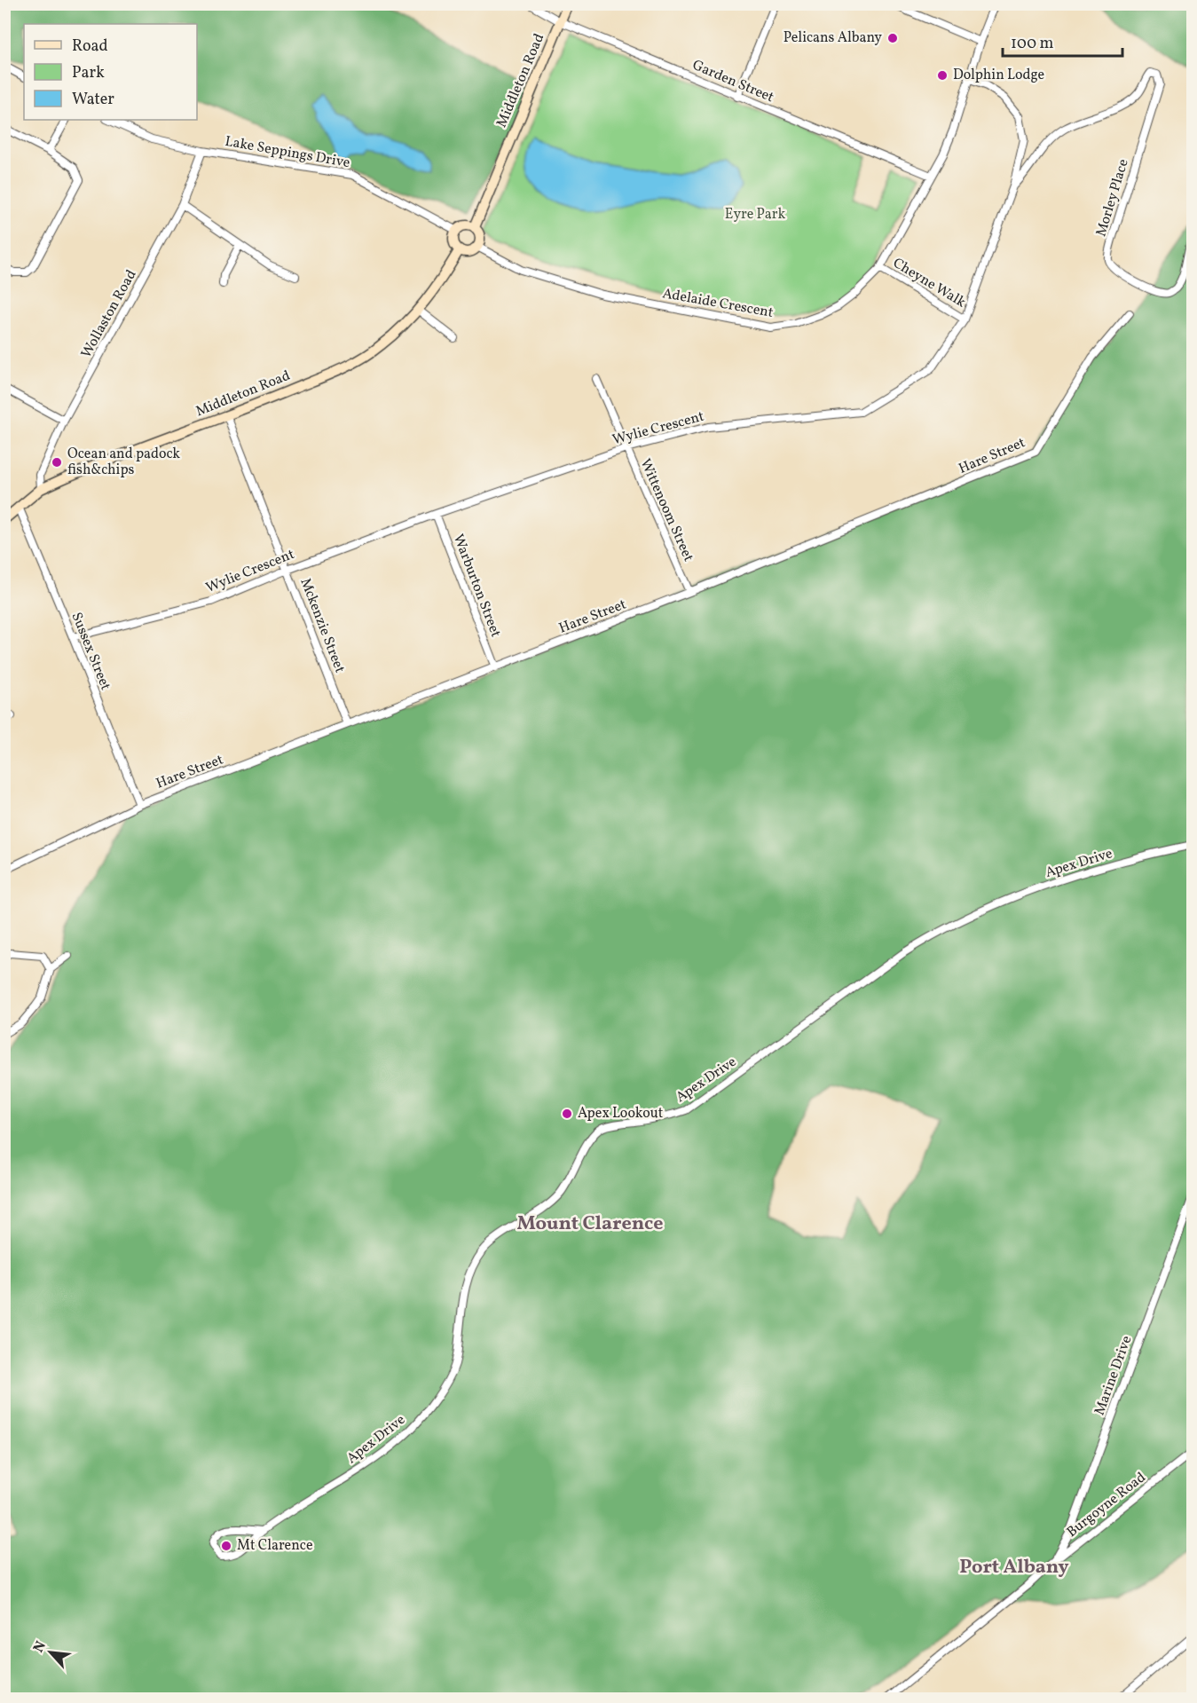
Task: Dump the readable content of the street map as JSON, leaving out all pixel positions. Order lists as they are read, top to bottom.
{
  "streets": {
    "main road": ["Middleton Road"],
    "street": [
      "Garden Street",
      "Lake Seppings Drive",
      "Morley Place",
      "Cheyne Walk",
      "Adelaide Crescent",
      "Wollaston Road",
      "Wylie Crescent",
      "Hare Street",
      "Wittenoom Street",
      "Warburton Street",
      "Mckenzie Street",
      "Sussex Street",
      "Apex Drive",
      "Marine Drive",
      "Burgoyne Road"
    ]
  },
  "crossings": [
    ["Middleton Road", "Garden Street"],
    ["Middleton Road", "Lake Seppings Drive"],
    ["Middleton Road", "Adelaide Crescent"],
    ["Middleton Road", "Wollaston Road"],
    ["Middleton Road", "Mckenzie Street"],
    ["Middleton Road", "Sussex Street"],
    ["Garden Street", "Adelaide Crescent"],
    ["Lake Seppings Drive", "Adelaide Crescent"],
    ["Lake Seppings Drive", "Wollaston Road"],
    ["Morley Place", "Wylie Crescent"],
    ["Cheyne Walk", "Adelaide Crescent"],
    ["Cheyne Walk", "Wylie Crescent"],
    ["Adelaide Crescent", "Wylie Crescent"],
    ["Wylie Crescent", "Wittenoom Street"],
    ["Wylie Crescent", "Warburton Street"],
    ["Wylie Crescent", "Mckenzie Street"],
    ["Wylie Crescent", "Sussex Street"],
    ["Hare Street", "Wittenoom Street"],
    ["Hare Street", "Warburton Street"],
    ["Hare Street", "Mckenzie Street"],
    ["Hare Street", "Sussex Street"],
    ["Marine Drive", "Burgoyne Road"]
  ],
  "districts": ["Mount Clarence", "Port Albany"],
  "parks": ["Eyre Park"],
  "places": [
    "Pelicans Albany",
    "Dolphin Lodge",
    "Ocean and padock fish&chips",
    "Apex Lookout",
    "Mt Clarence"
  ],
  "legend": ["Road", "Park", "Water"],
  "scale_bar": "100 m",
  "north": "top left"
}
